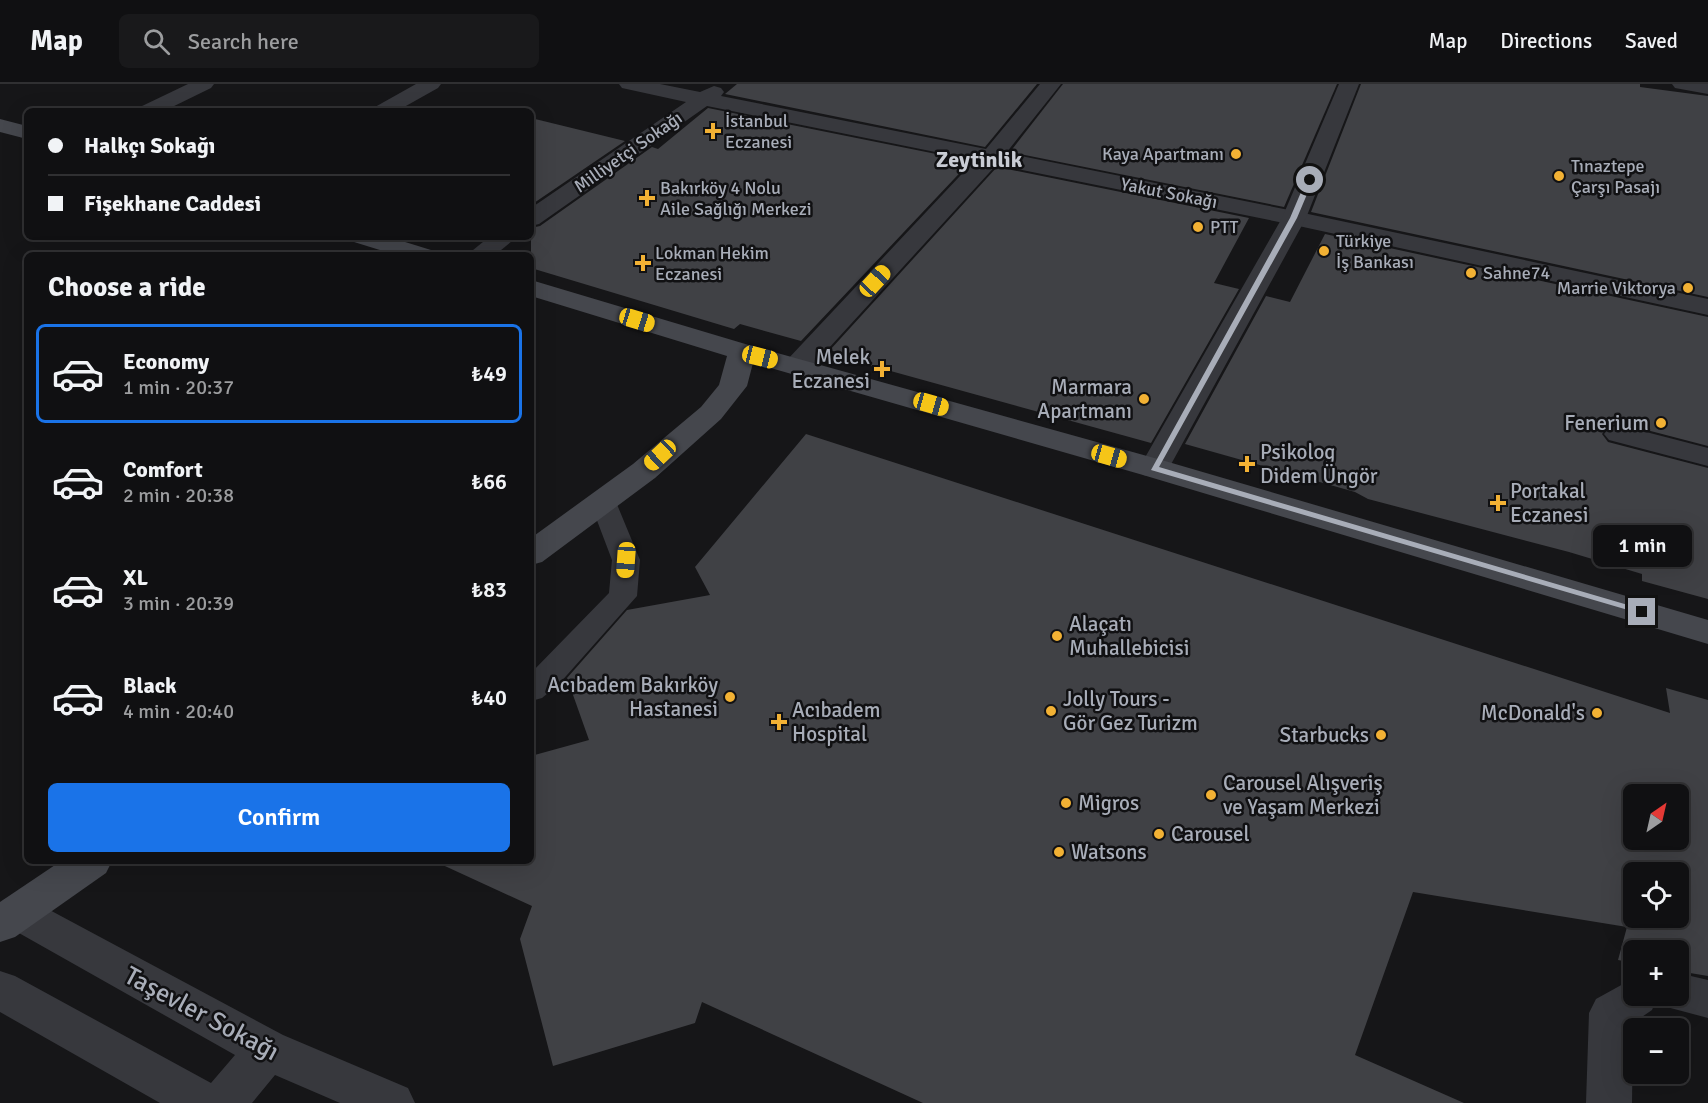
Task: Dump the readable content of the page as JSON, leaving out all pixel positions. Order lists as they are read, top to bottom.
{
  "streets": {
    "street": ["Milliyetçi Sokağı", "Yakut Sokağı", "Taşevler Sokağı"]
  },
  "crossings": [
    ["Milliyetçi Sokağı", "Yakut Sokağı"]
  ],
  "districts": ["Zeytinlik"],
  "places": {
    "health": [
      "İstanbul Eczanesi",
      "Bakırköy 4 Nolu Aile Sağlığı Merkezi",
      "Lokman Hekim Eczanesi",
      "Melek Eczanesi",
      "Psikolog Didem Üngör",
      "Portakal Eczanesi",
      "Acıbadem Hospital"
    ],
    "other": [
      "Kaya Apartmanı",
      "Tınaztepe Çarşı Pasajı",
      "PTT",
      "Türkiye İş Bankası",
      "Sahne74",
      "Marrie Viktorya",
      "Marmara Apartmanı",
      "Fenerium",
      "Alaçatı Muhallebicisi",
      "Acıbadem Bakırköy Hastanesi",
      "Jolly Tours - Gör Gez Turizm",
      "McDonald's",
      "Starbucks",
      "Carousel Alışveriş ve Yaşam Merkezi",
      "Migros",
      "Carousel",
      "Watsons"
    ]
  },
  "north": "top right",
  "page": {
    "header": "Map",
    "search": "Search here",
    "nav": ["Map", "Directions", "Saved"],
    "banner": ["Halkçı Sokağı", "Fişekhane Caddesi"],
    "heading": "Choose a ride",
    "list": [
      {
        "name": "Economy",
        "note": "1 min · 20:37",
        "value": "₺49"
      },
      {
        "name": "Comfort",
        "note": "2 min · 20:38",
        "value": "₺66"
      },
      {
        "name": "XL",
        "note": "3 min · 20:39",
        "value": "₺83"
      },
      {
        "name": "Black",
        "note": "4 min · 20:40",
        "value": "₺40"
      }
    ],
    "bubble": "1 min",
    "buttons": "Confirm",
    "map_buttons": ["+", "−"]
  }
}
